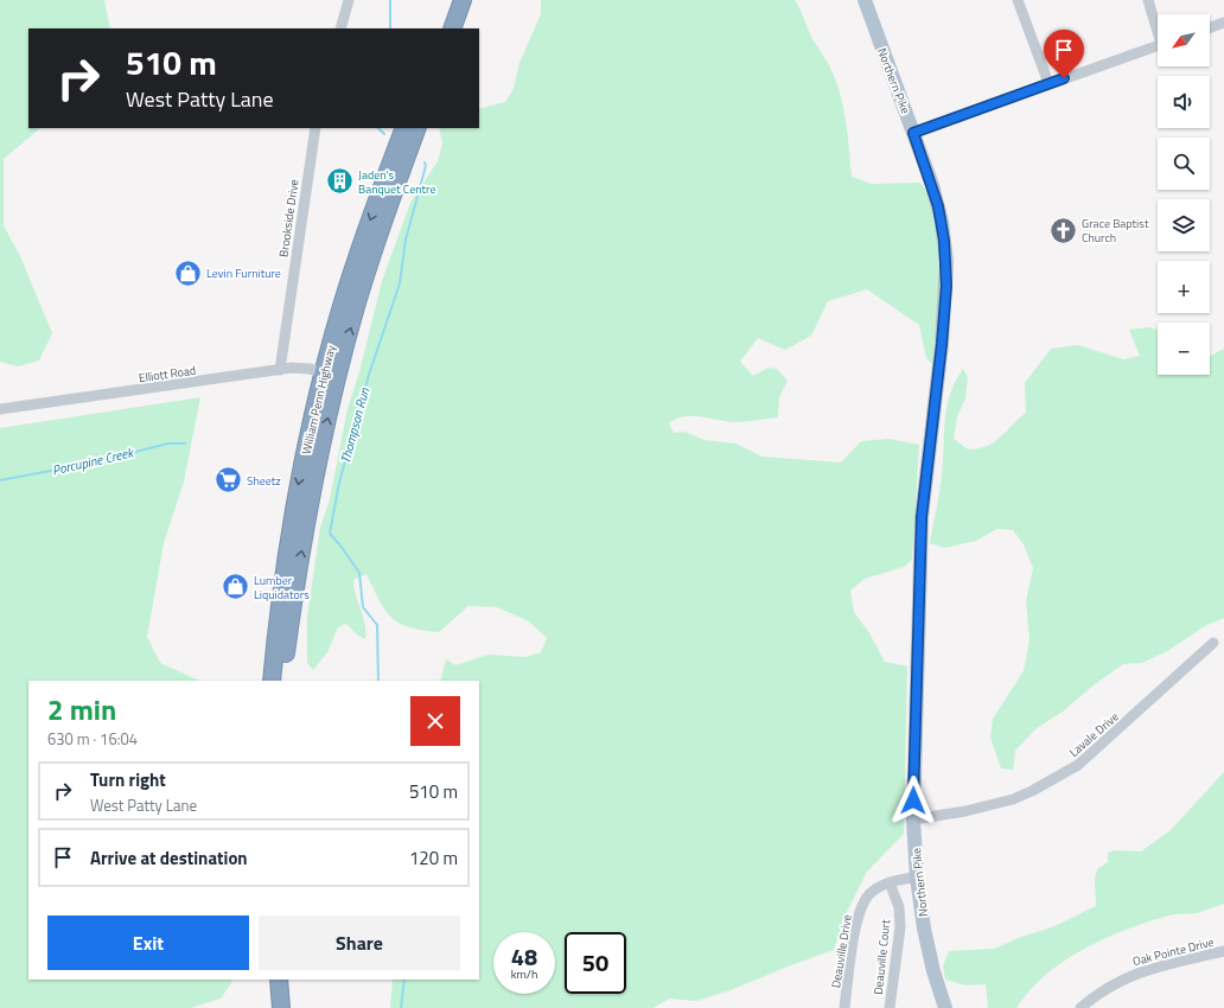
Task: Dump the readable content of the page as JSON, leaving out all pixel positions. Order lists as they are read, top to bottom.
{
  "streets": {
    "highway": ["William Penn Highway"],
    "main road": ["Northern Pike"],
    "street": [
      "Brookside Drive",
      "Elliott Road",
      "Lavale Drive",
      "Deauville Drive",
      "Oak Pointe Drive",
      "Deauville Court"
    ]
  },
  "crossings": [
    ["Northern Pike", "Lavale Drive"],
    ["Northern Pike", "Deauville Drive"],
    ["Brookside Drive", "Elliott Road"],
    ["Elliott Road", "William Penn Highway"],
    ["Deauville Drive", "Deauville Court"]
  ],
  "water": ["Thompson Run", "Porcupine Creek"],
  "places": {
    "building": ["Jaden's Banquet Centre"],
    "church": ["Grace Baptist Church"],
    "shop": ["Levin Furniture", "Lumber Liquidators"],
    "supermarket": ["Sheetz"]
  },
  "north": "bottom left",
  "page": {
    "map_buttons": ["+", "−"],
    "turn": ["510 m", "West Patty Lane"],
    "heading": ["2 min", "630 m · 16:04"],
    "list": [
      {
        "name": "Turn right",
        "note": "West Patty Lane",
        "value": "510 m"
      },
      {
        "name": "Arrive at destination",
        "value": "120 m"
      }
    ],
    "buttons": ["Exit", "Share"],
    "speed": "48 km/h",
    "limit": "50"
  }
}
